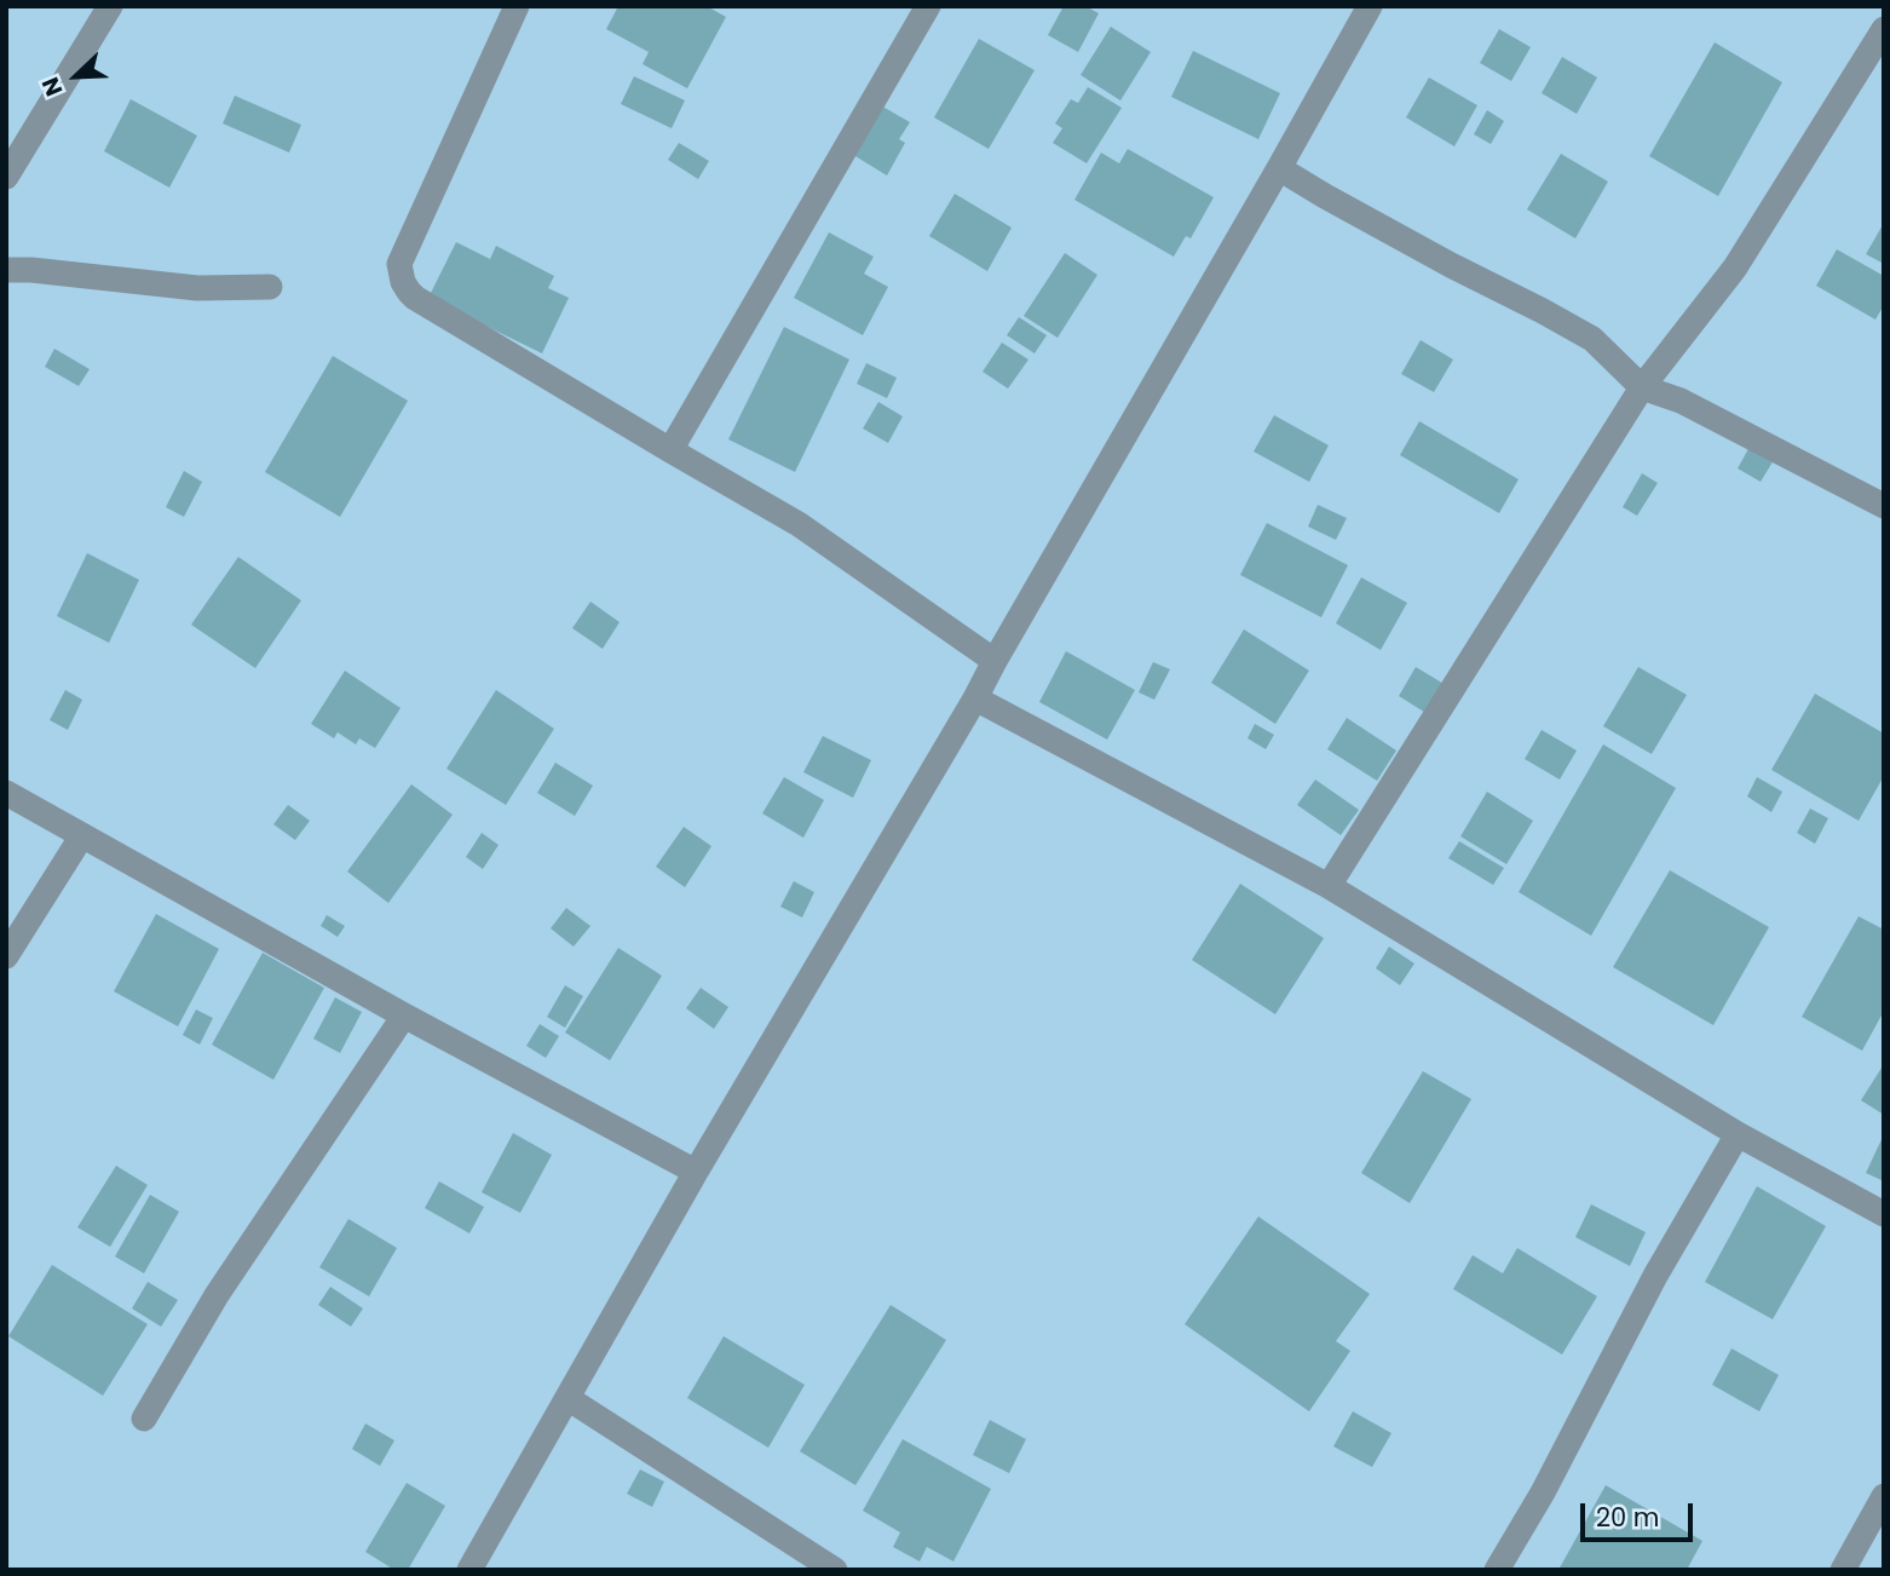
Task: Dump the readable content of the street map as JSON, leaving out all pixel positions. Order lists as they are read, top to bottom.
{
  "scale_bar": "20 m",
  "north": "bottom left"
}
